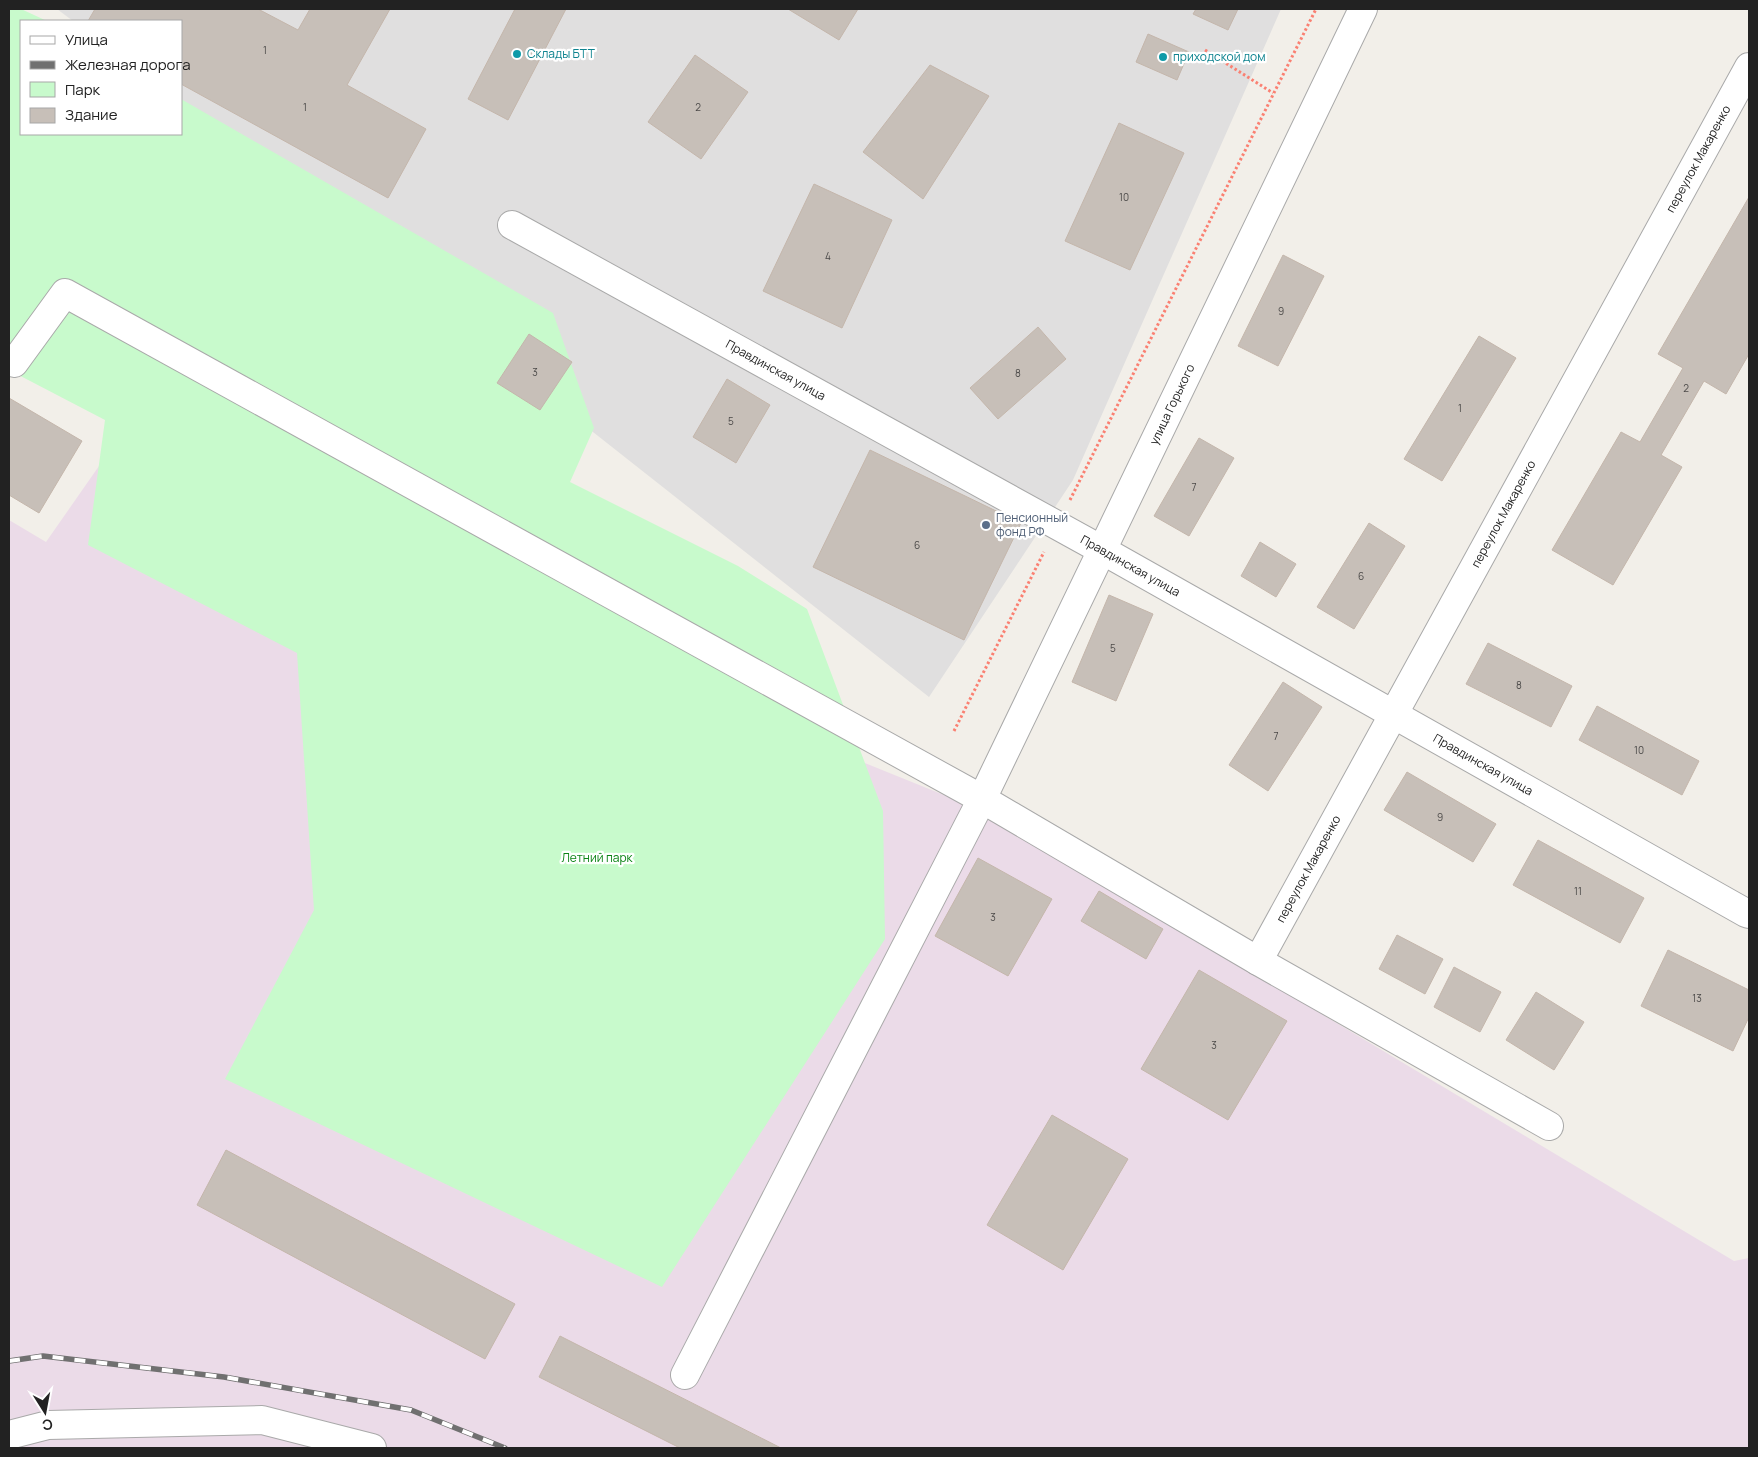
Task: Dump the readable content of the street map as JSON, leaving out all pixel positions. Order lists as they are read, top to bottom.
{
  "streets": {
    "street": ["переулок Макаренко", "Правдинская улица", "улица Горького"]
  },
  "crossings": [
    ["переулок Макаренко", "Правдинская улица"],
    ["Правдинская улица", "улица Горького"]
  ],
  "parks": ["Летний парк"],
  "places": ["Склады БТТ", "приходской дом", "Пенсионный фонд РФ"],
  "house_numbers": [
    "1",
    "1",
    "2",
    "10",
    "4",
    "9",
    "3",
    "8",
    "2",
    "1",
    "5",
    "7",
    "6",
    "6",
    "5",
    "8",
    "7",
    "10",
    "9",
    "11",
    "3",
    "13",
    "3"
  ],
  "legend": [
    "Улица",
    "Железная дорога",
    "Парк",
    "Здание"
  ],
  "north": "bottom"
}
